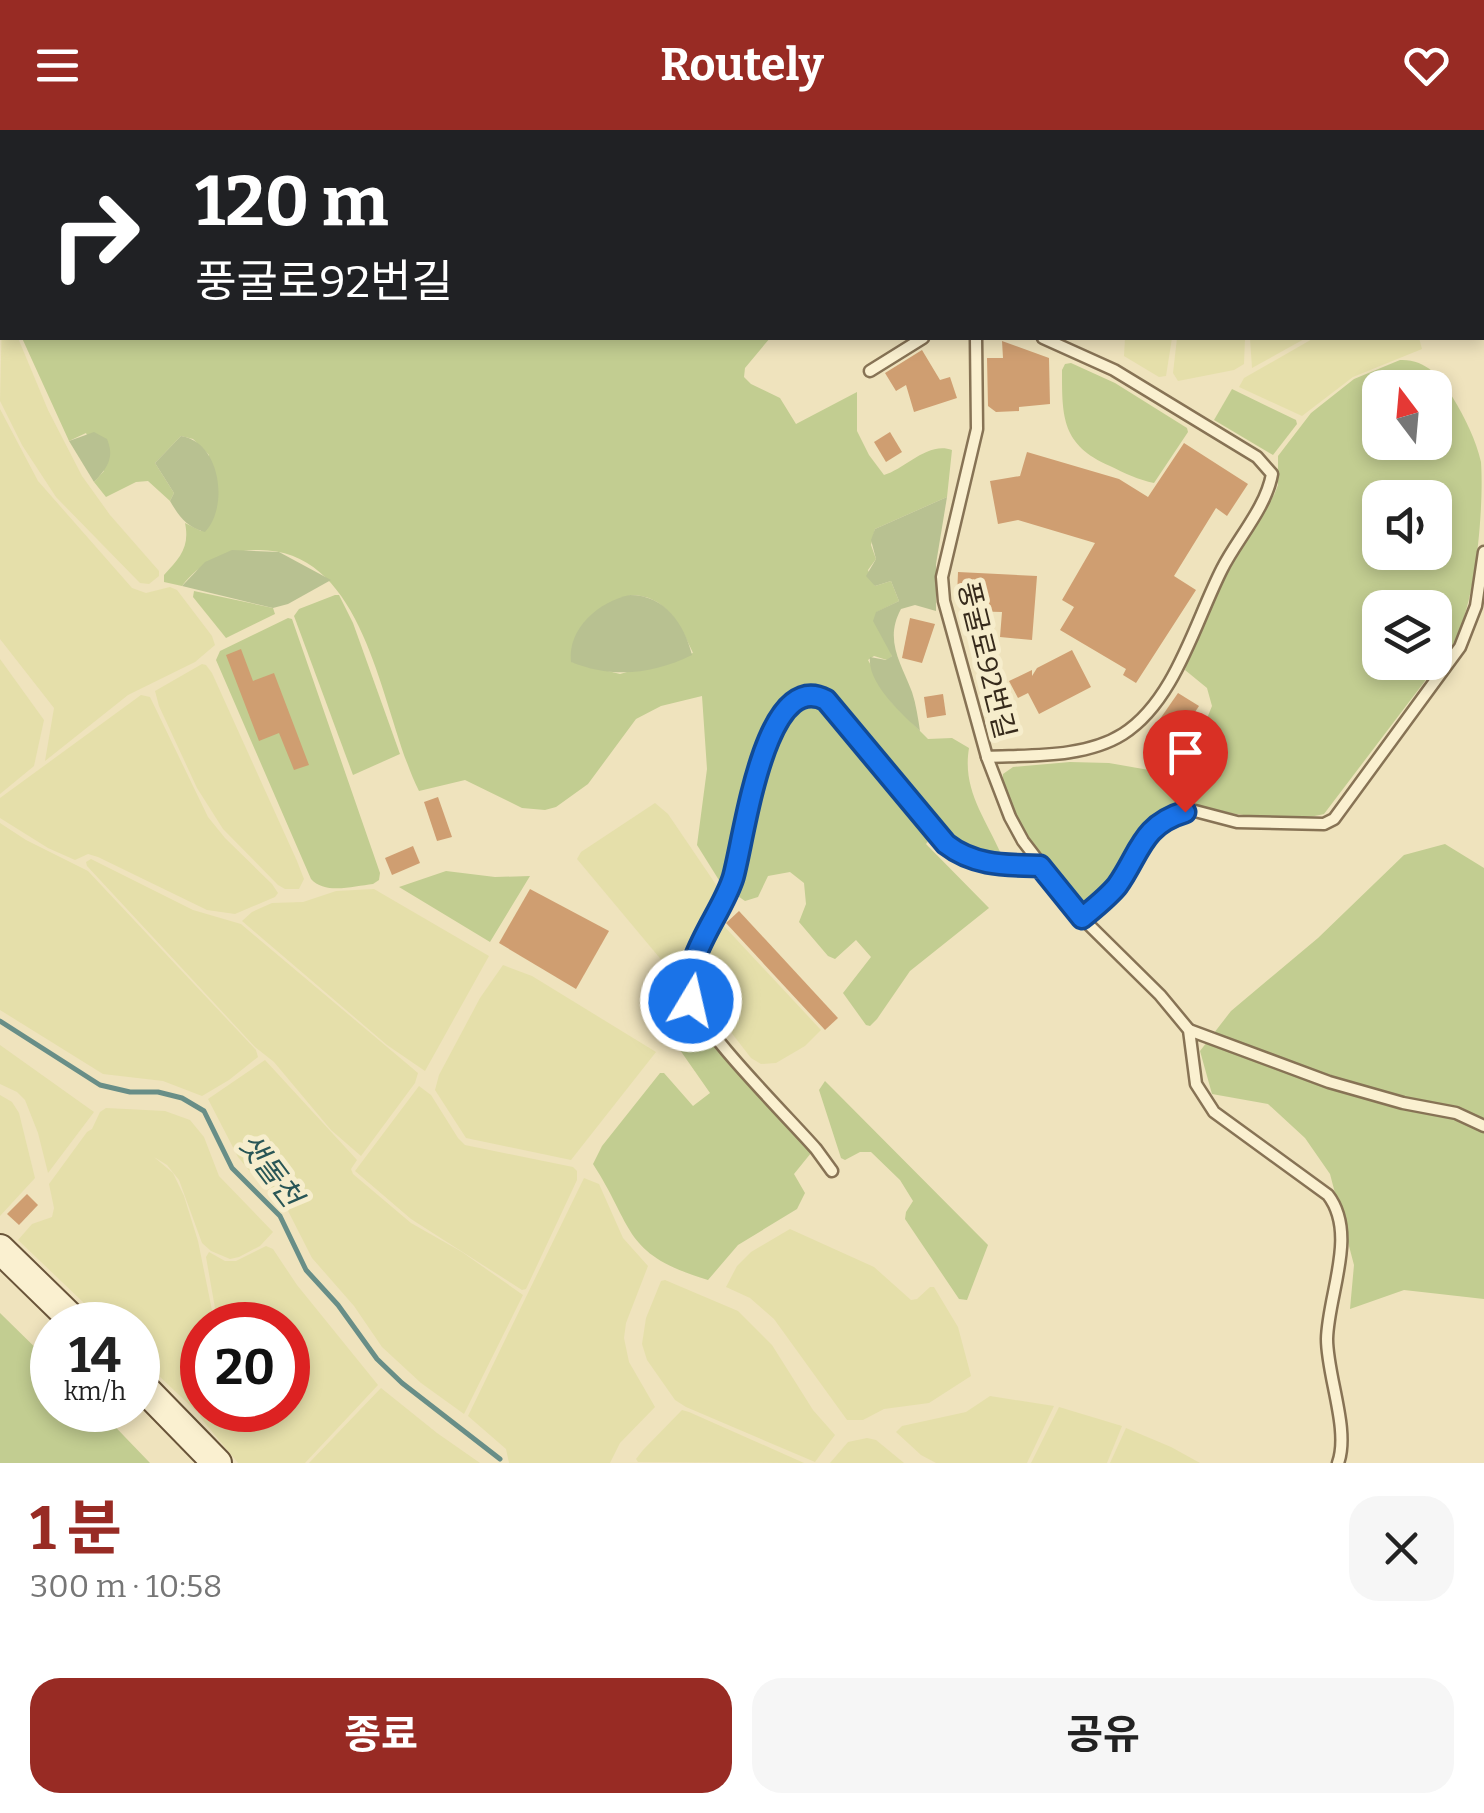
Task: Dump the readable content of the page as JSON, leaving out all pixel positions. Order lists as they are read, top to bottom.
{
  "streets": {
    "lane": ["풍굴로92번길"]
  },
  "water": ["샛돌천"],
  "north": "top",
  "page": {
    "header": "Routely",
    "turn": ["120 m", "풍굴로92번길"],
    "speed": "14 km/h",
    "limit": "20",
    "heading": ["1 분", "300 m · 10:58"],
    "buttons": ["종료", "공유"]
  }
}
